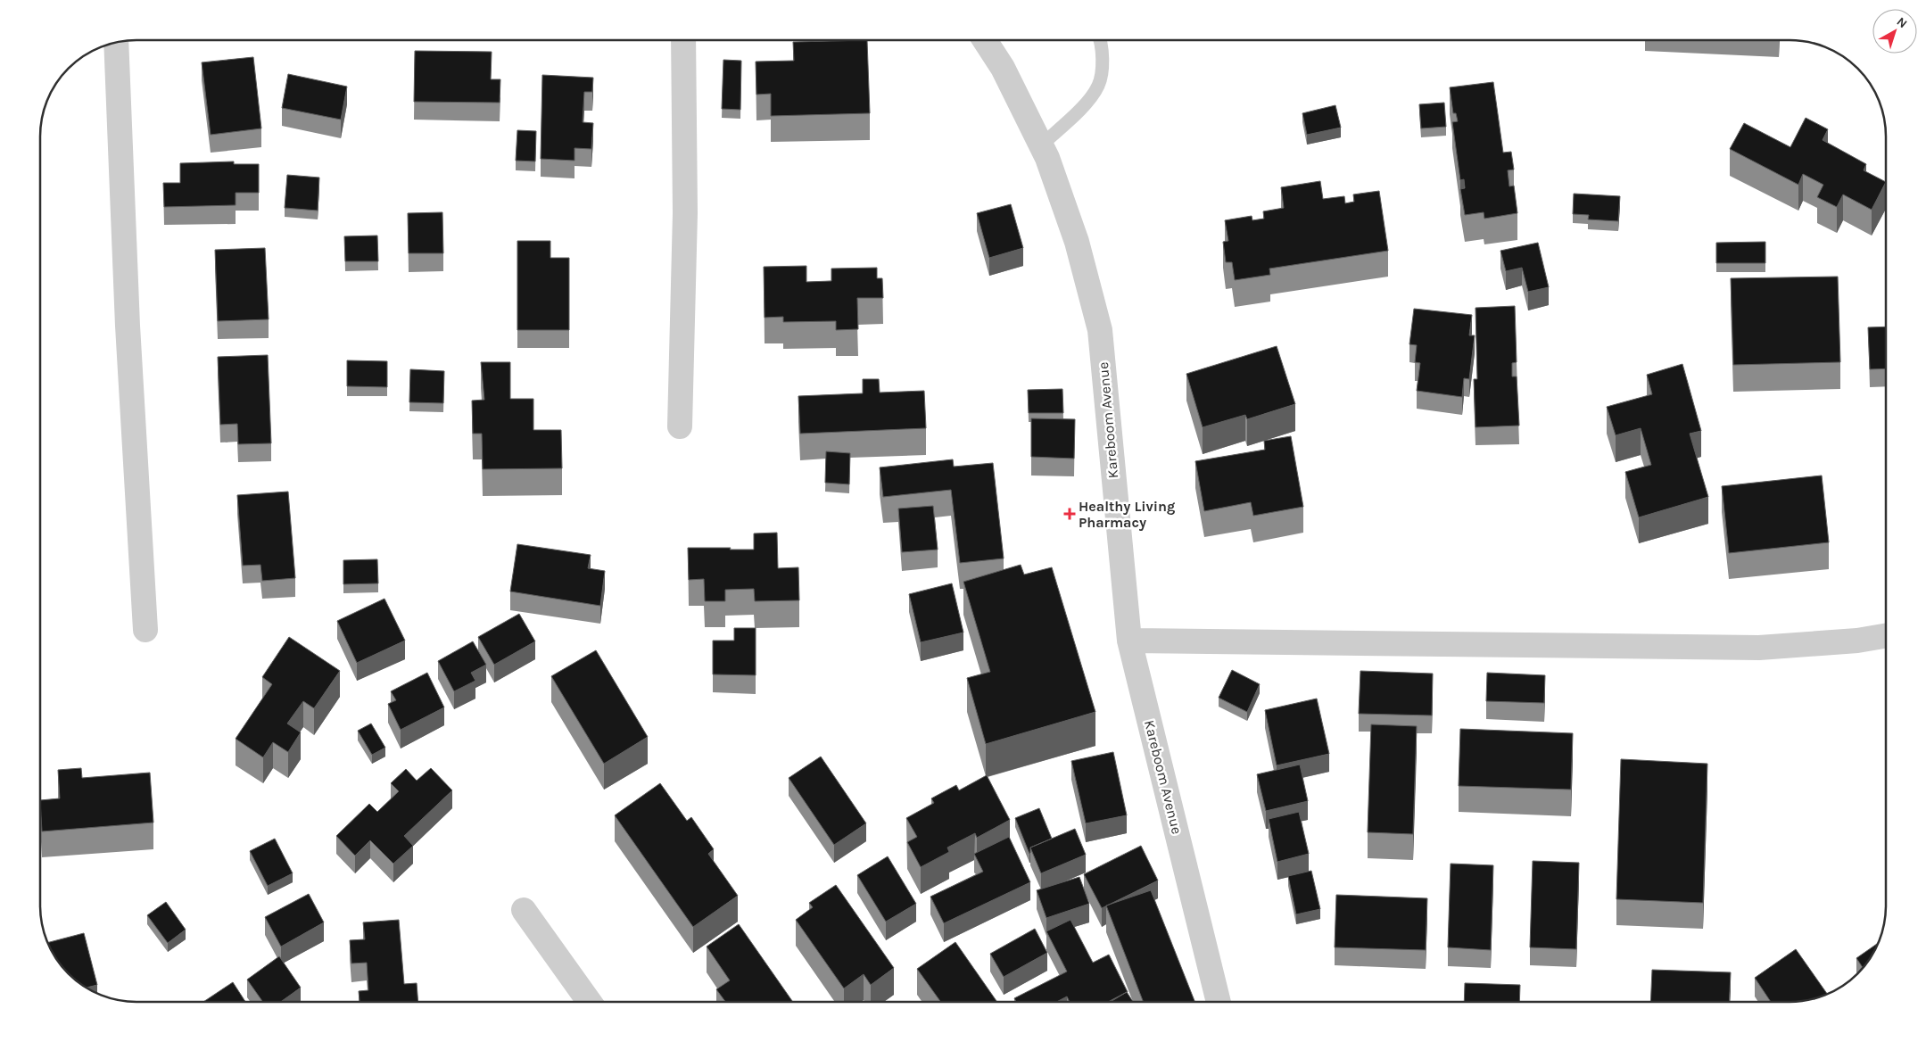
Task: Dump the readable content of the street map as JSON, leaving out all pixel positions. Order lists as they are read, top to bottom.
{
  "streets": {
    "street": ["Kareboom Avenue"]
  },
  "places": {
    "health": ["Healthy Living Pharmacy"]
  },
  "north": "top right"
}
